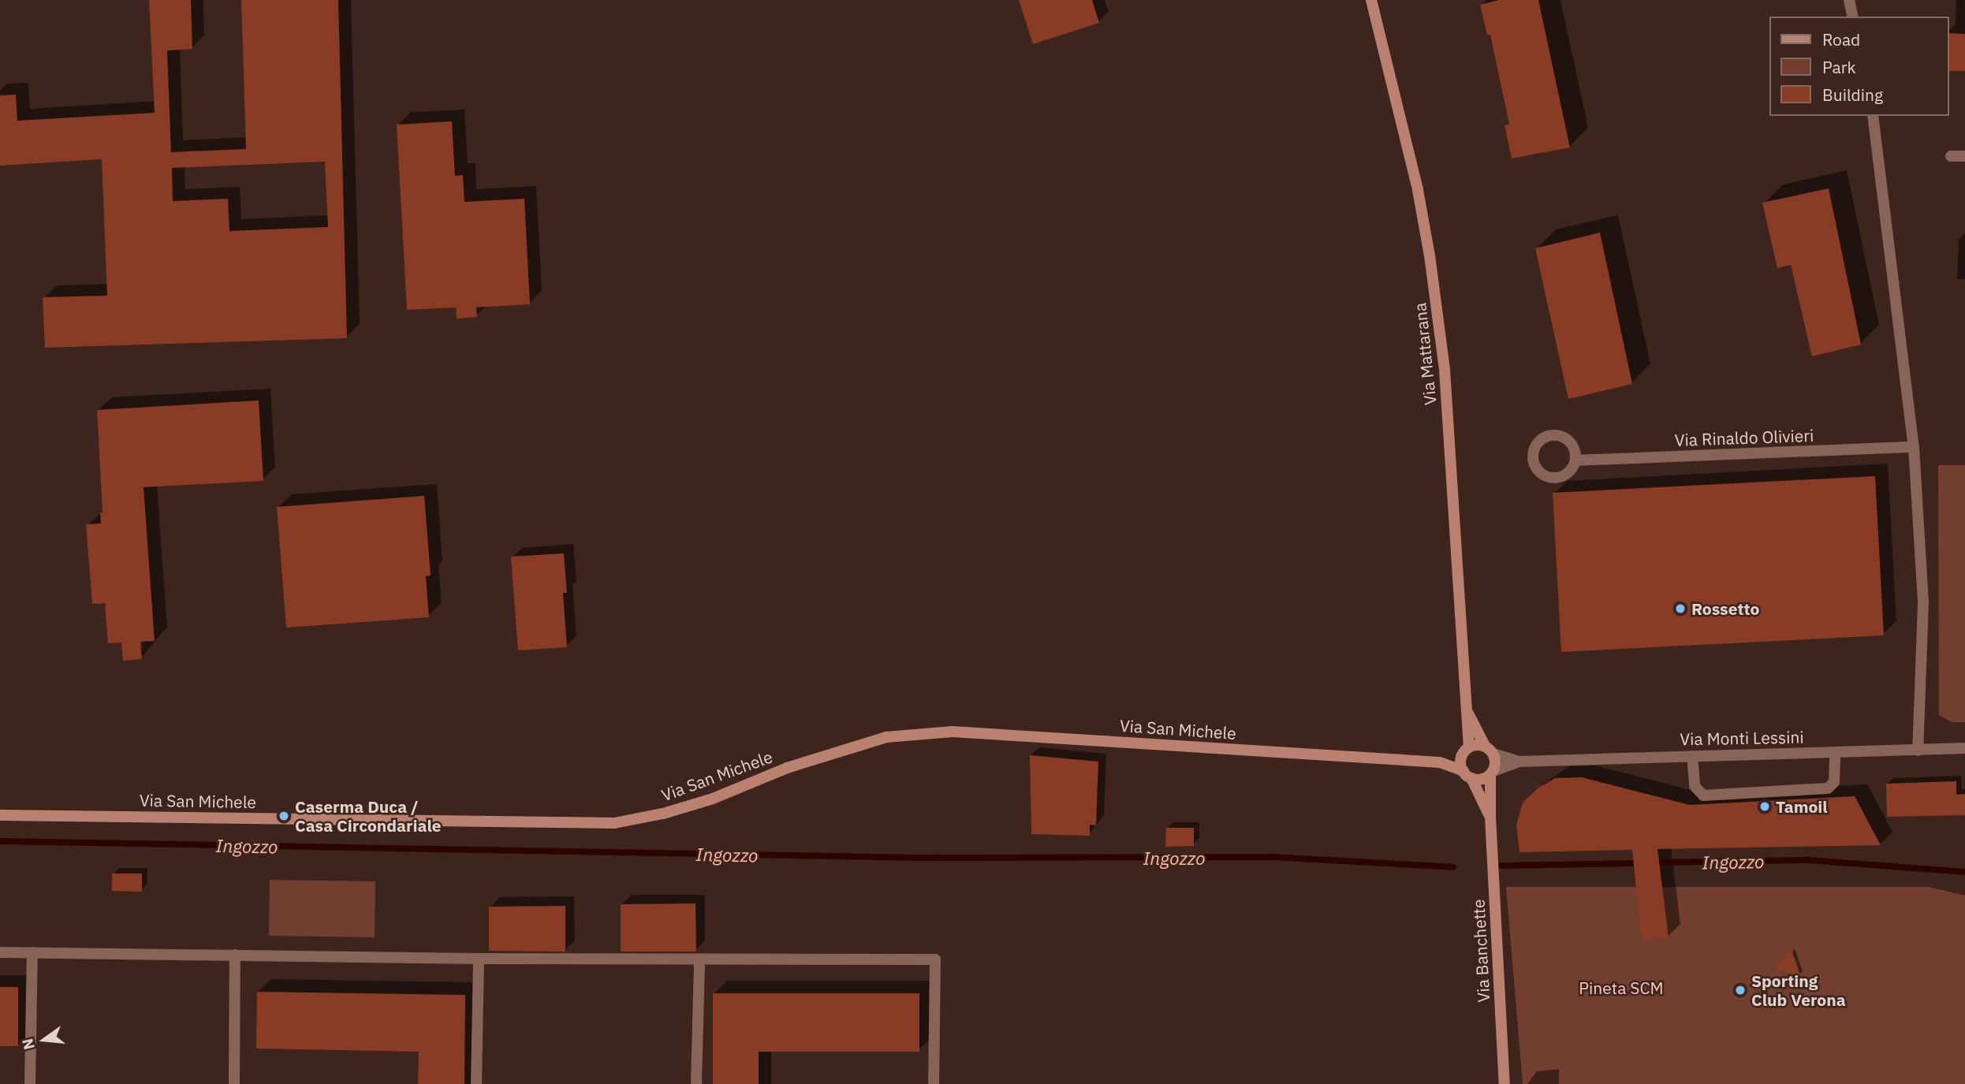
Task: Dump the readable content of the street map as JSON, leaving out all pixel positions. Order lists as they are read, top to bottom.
{
  "streets": {
    "street": [
      "Via Mattarana",
      "Via Rinaldo Olivieri",
      "Via San Michele",
      "Via Monti Lessini",
      "Via Banchette"
    ]
  },
  "crossings": [
    ["Via Mattarana", "Via San Michele"],
    ["Via Mattarana", "Via Monti Lessini"],
    ["Via Mattarana", "Via Banchette"],
    ["Via San Michele", "Via Monti Lessini"],
    ["Via San Michele", "Via Banchette"],
    ["Via Monti Lessini", "Via Banchette"]
  ],
  "water": ["Ingozzo"],
  "parks": ["Pineta SCM"],
  "places": [
    "Rossetto",
    "Tamoil",
    "Caserma Duca / Casa Circondariale",
    "Sporting Club Verona"
  ],
  "legend": ["Road", "Park", "Building"],
  "north": "left"
}
